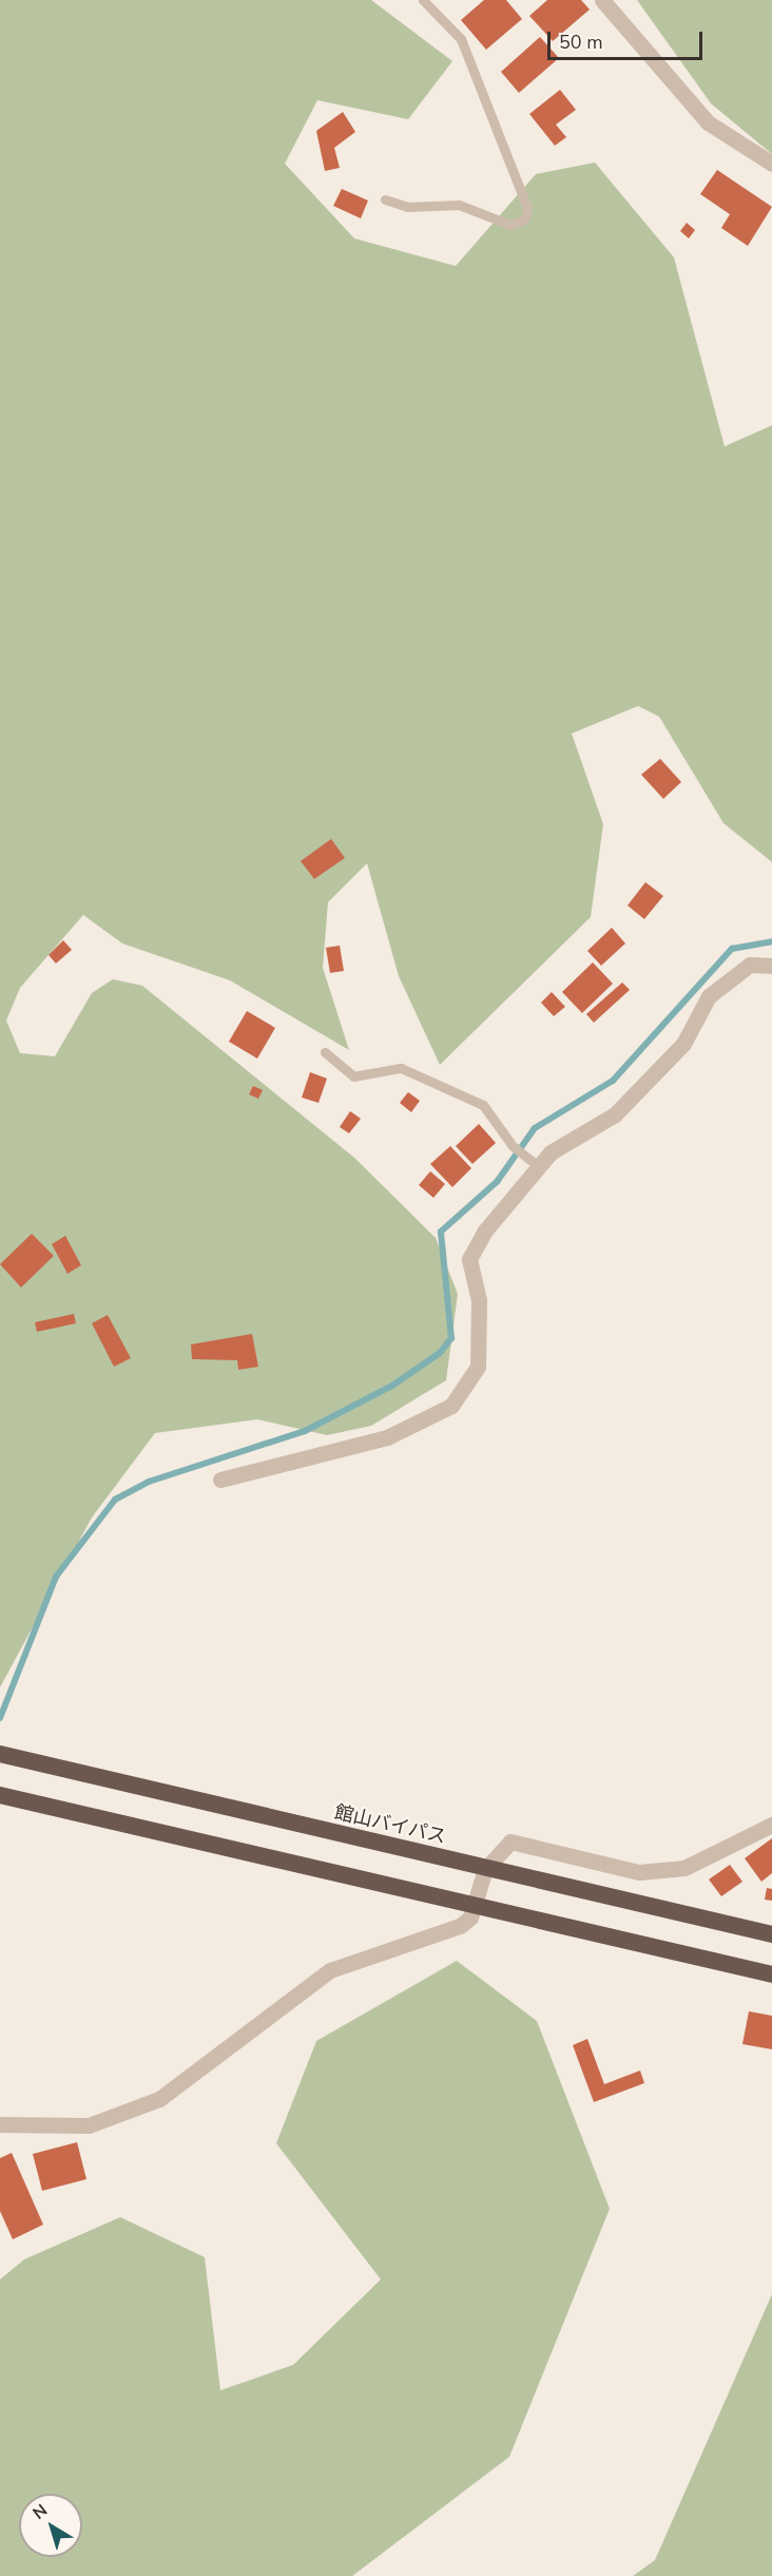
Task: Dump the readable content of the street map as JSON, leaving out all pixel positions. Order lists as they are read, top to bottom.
{
  "streets": {
    "highway": ["館山バイパス"]
  },
  "scale_bar": "50 m",
  "north": "top left"
}
